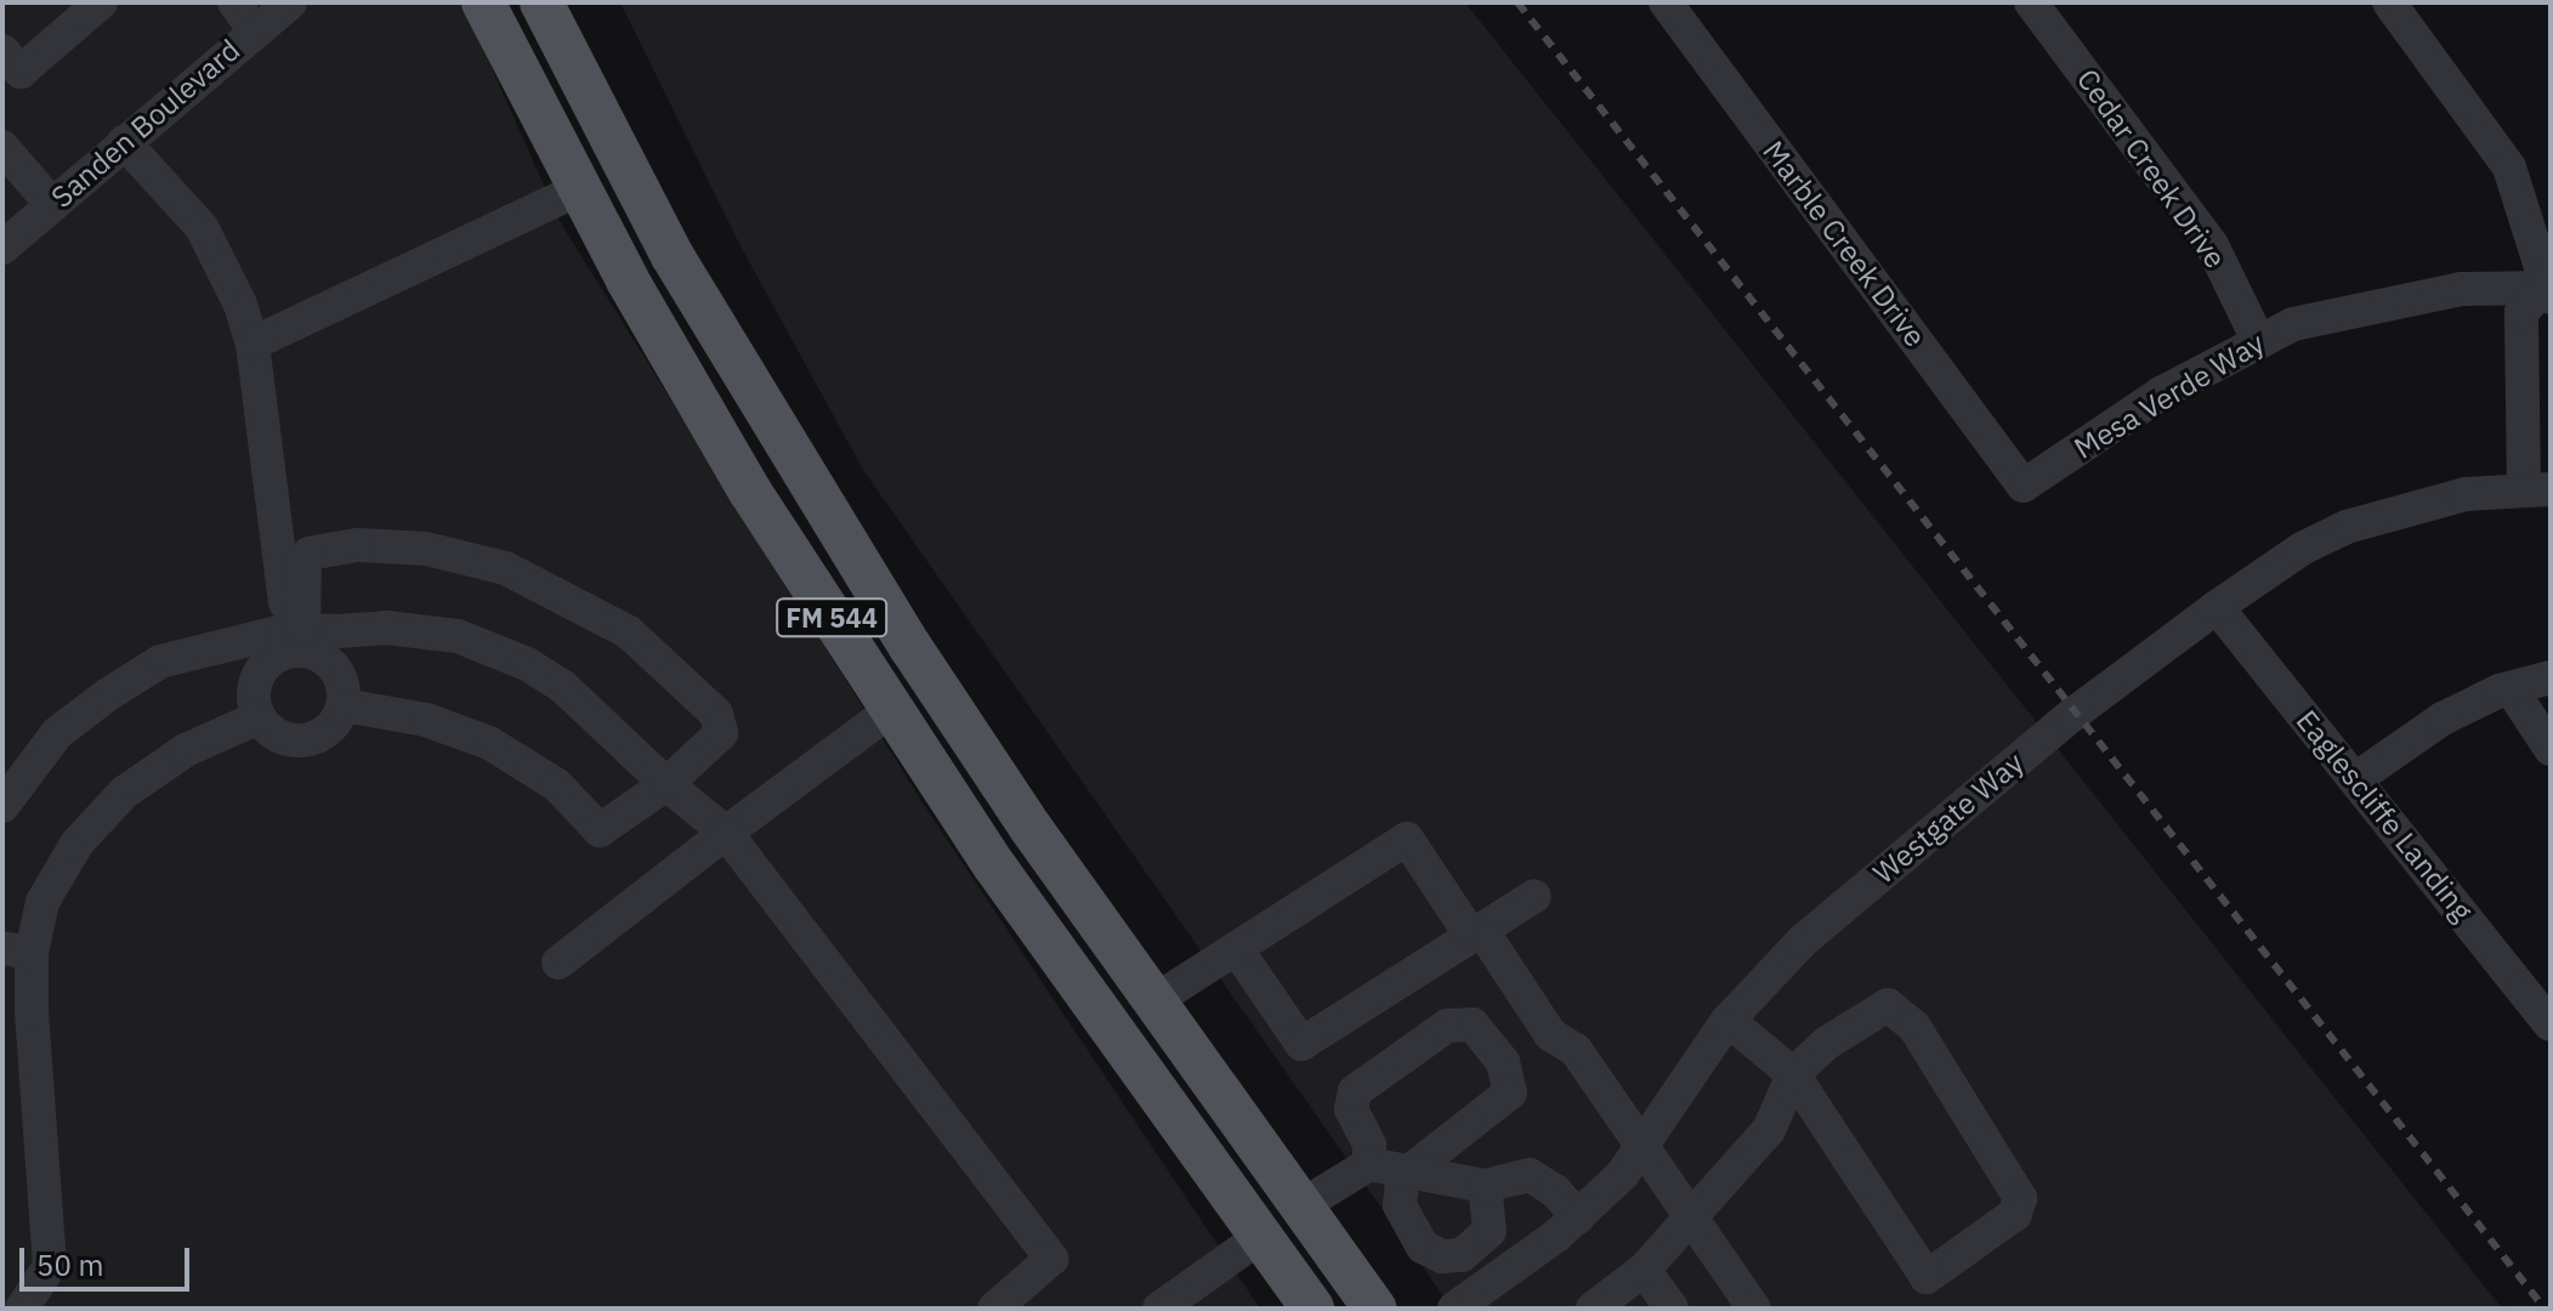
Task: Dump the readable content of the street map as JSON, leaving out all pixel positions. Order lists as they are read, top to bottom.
{
  "streets": {
    "main road": ["FM 544"],
    "street": [
      "Sanden Boulevard",
      "Cedar Creek Drive",
      "Marble Creek Drive",
      "Mesa Verde Way",
      "Eaglescliffe Landing",
      "Westgate Way"
    ]
  },
  "crossings": [
    ["Cedar Creek Drive", "Mesa Verde Way"],
    ["Marble Creek Drive", "Mesa Verde Way"],
    ["Eaglescliffe Landing", "Westgate Way"]
  ],
  "scale_bar": "50 m"
}
